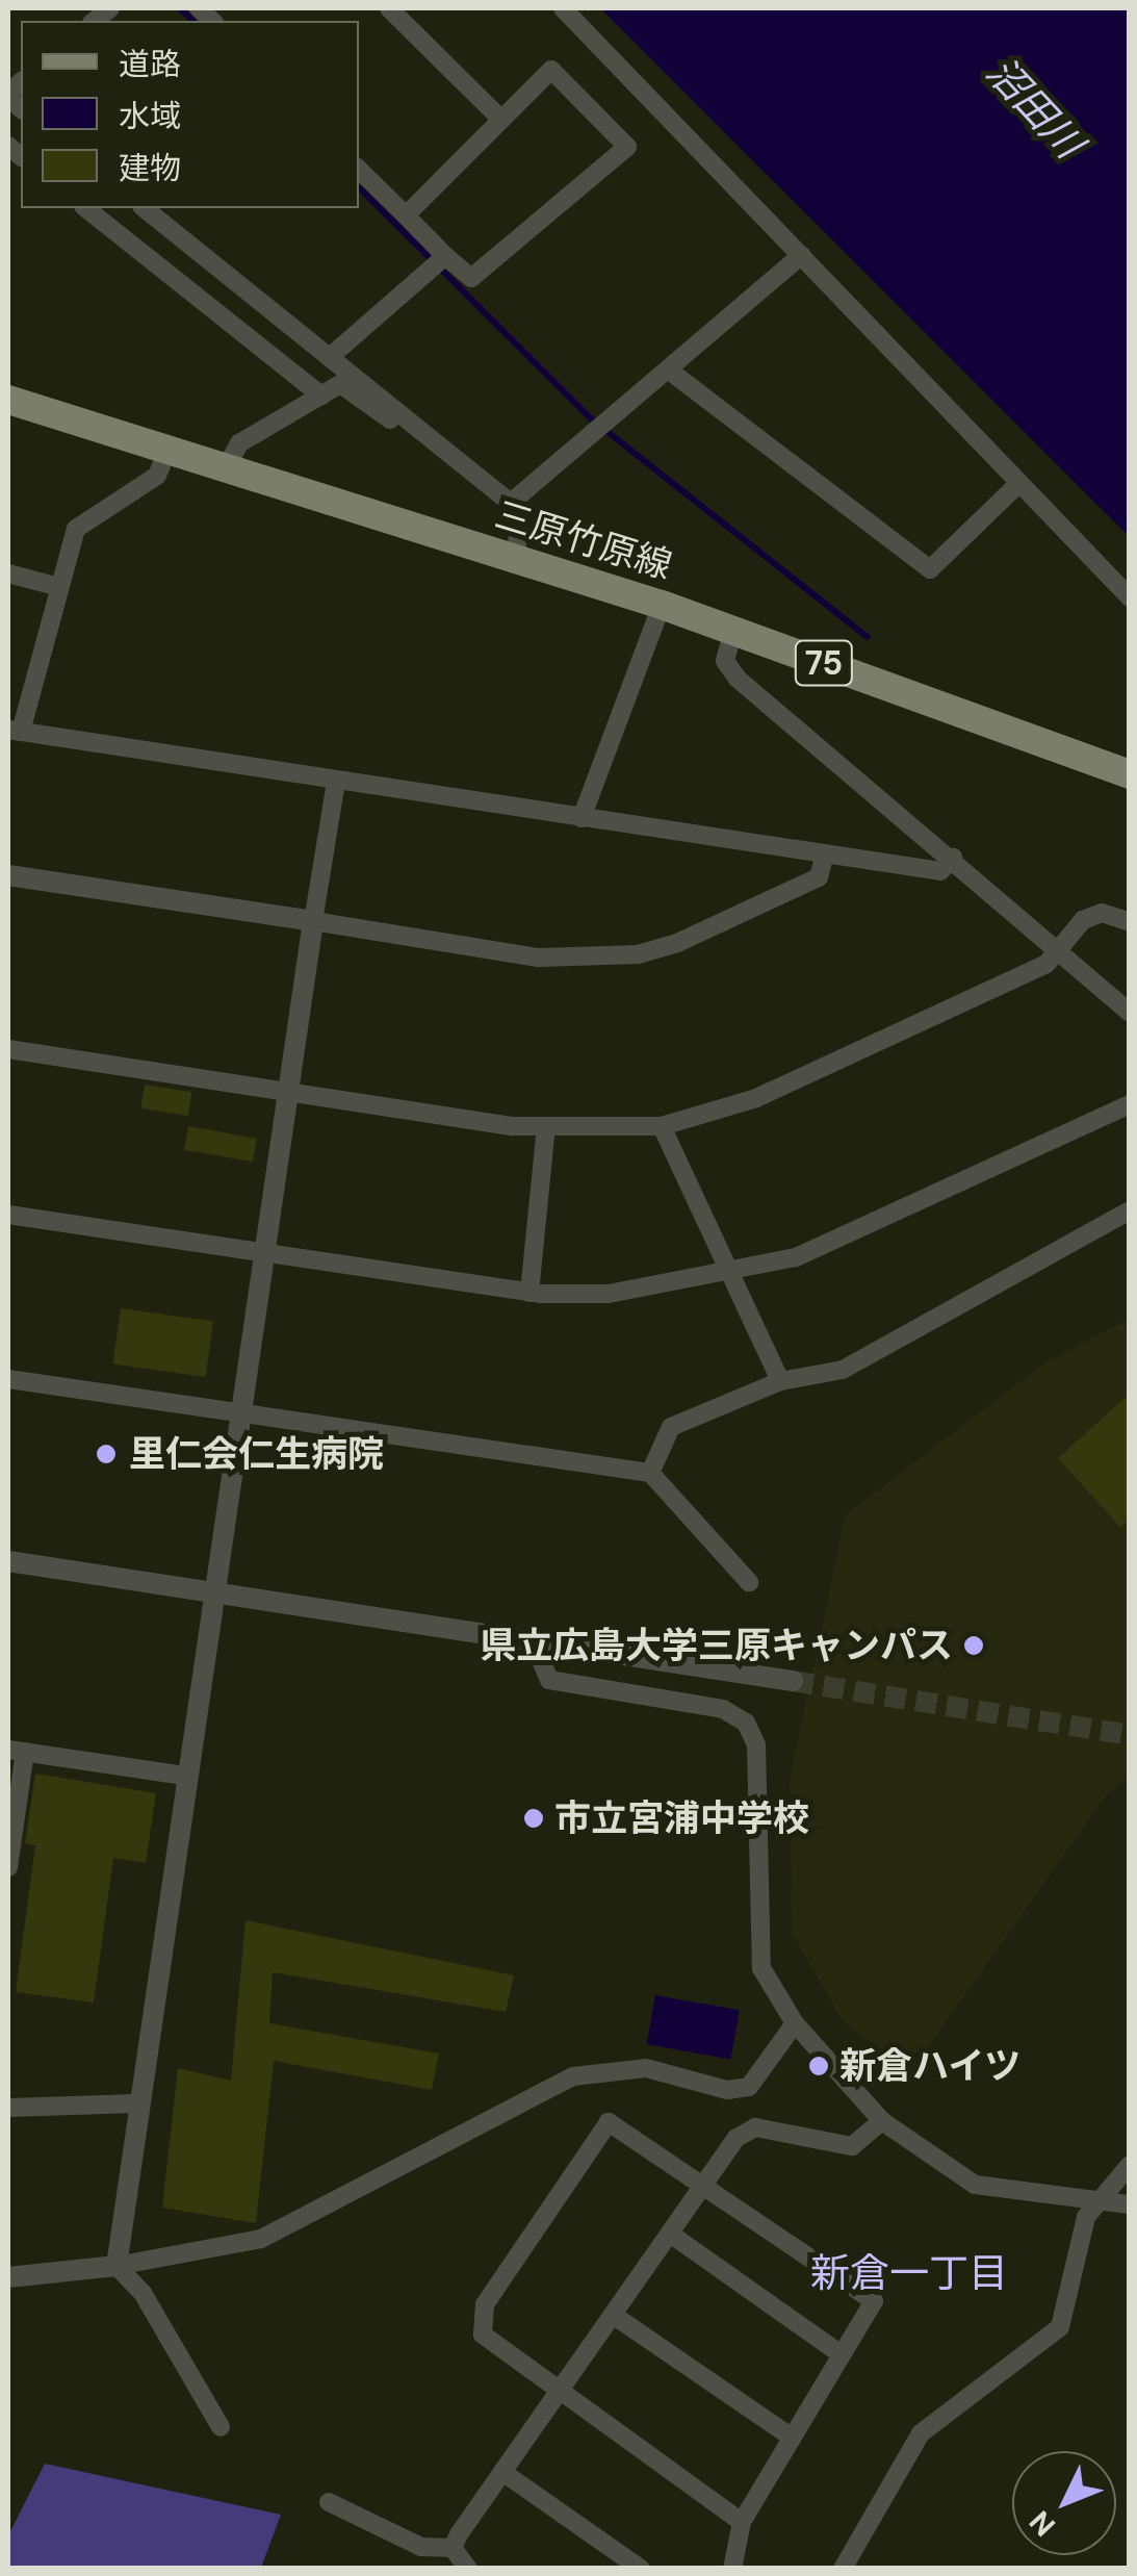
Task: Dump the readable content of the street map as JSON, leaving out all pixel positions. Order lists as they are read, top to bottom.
{
  "streets": {
    "main road": ["三原竹原線", "75"]
  },
  "districts": ["新倉一丁目"],
  "water": ["沼田川"],
  "places": [
    "里仁会仁生病院",
    "県立広島大学三原キャンパス",
    "市立宮浦中学校",
    "新倉ハイツ"
  ],
  "legend": ["道路", "水域", "建物"],
  "north": "bottom left"
}
